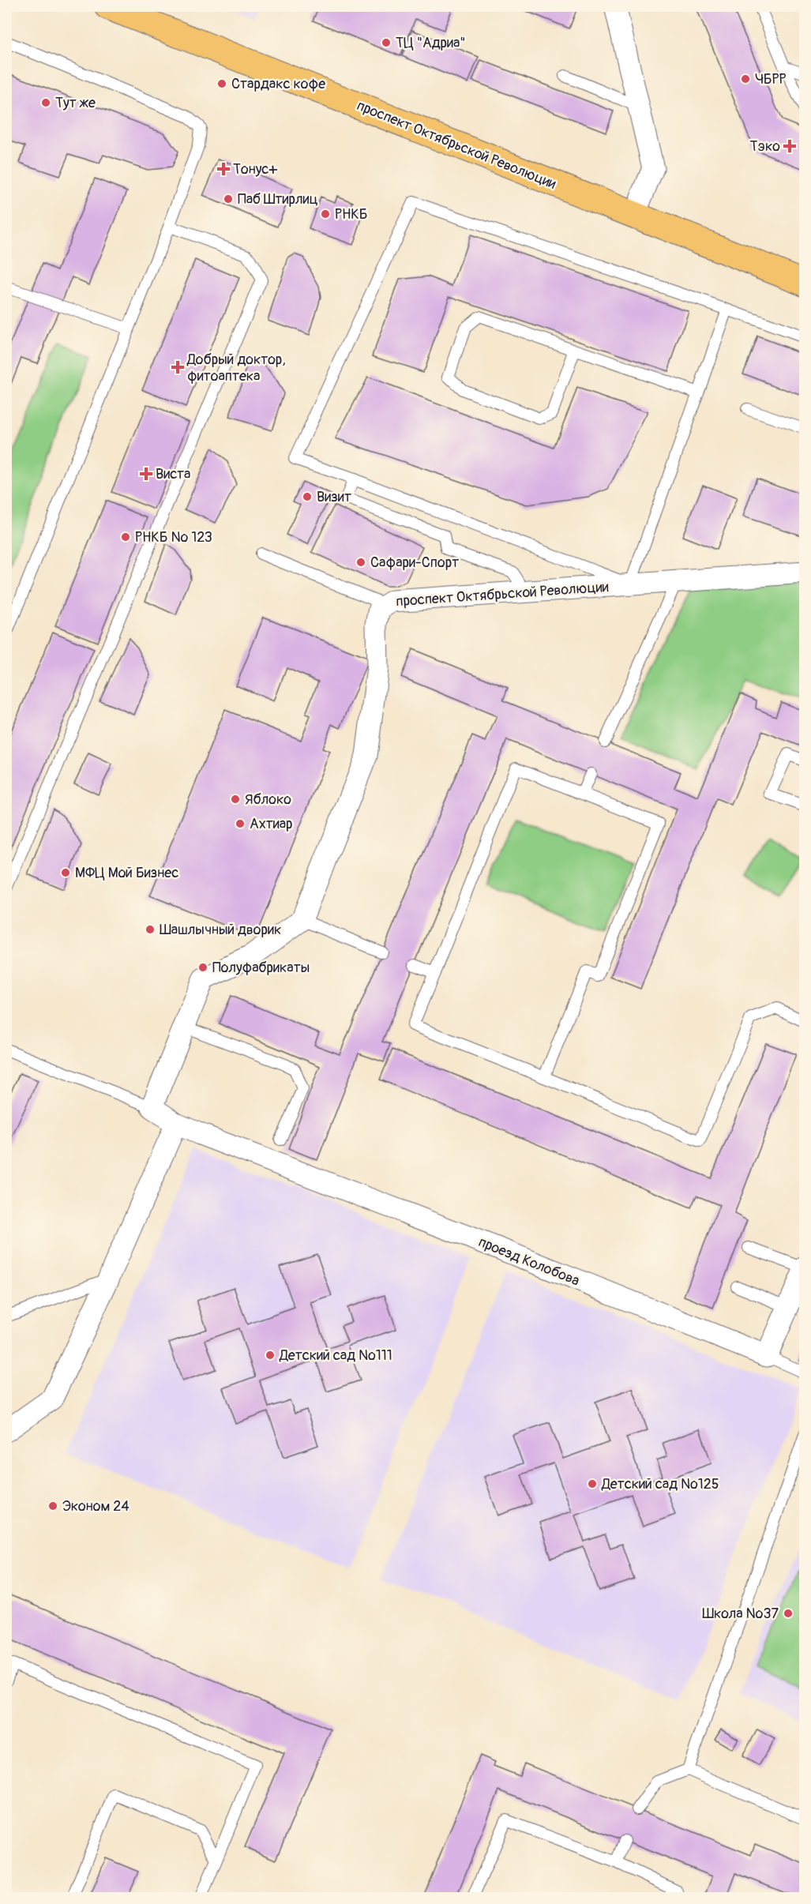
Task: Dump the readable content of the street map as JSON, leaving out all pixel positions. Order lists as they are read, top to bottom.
{
  "streets": {
    "main road": ["проспект Октябрьской Революции"],
    "street": ["проезд Колобова"]
  },
  "places": {
    "other": [
      "ТЦ \"Адриа\"",
      "ЧБРР",
      "Стардакс кофе",
      "Тут же",
      "Паб Штирлиц",
      "РНКБ",
      "Визит",
      "РНКБ № 123",
      "Сафари-Спорт",
      "Яблоко",
      "Ахтиар",
      "МФЦ Мой Бизнес",
      "Шашлычный дворик",
      "Полуфабрикаты",
      "Детский сад №111",
      "Детский сад №125",
      "Эконом 24",
      "Школа №37"
    ],
    "health": [
      "Тэко",
      "Тонус+",
      "Добрый доктор, фитоаптека",
      "Виста"
    ]
  }
}
